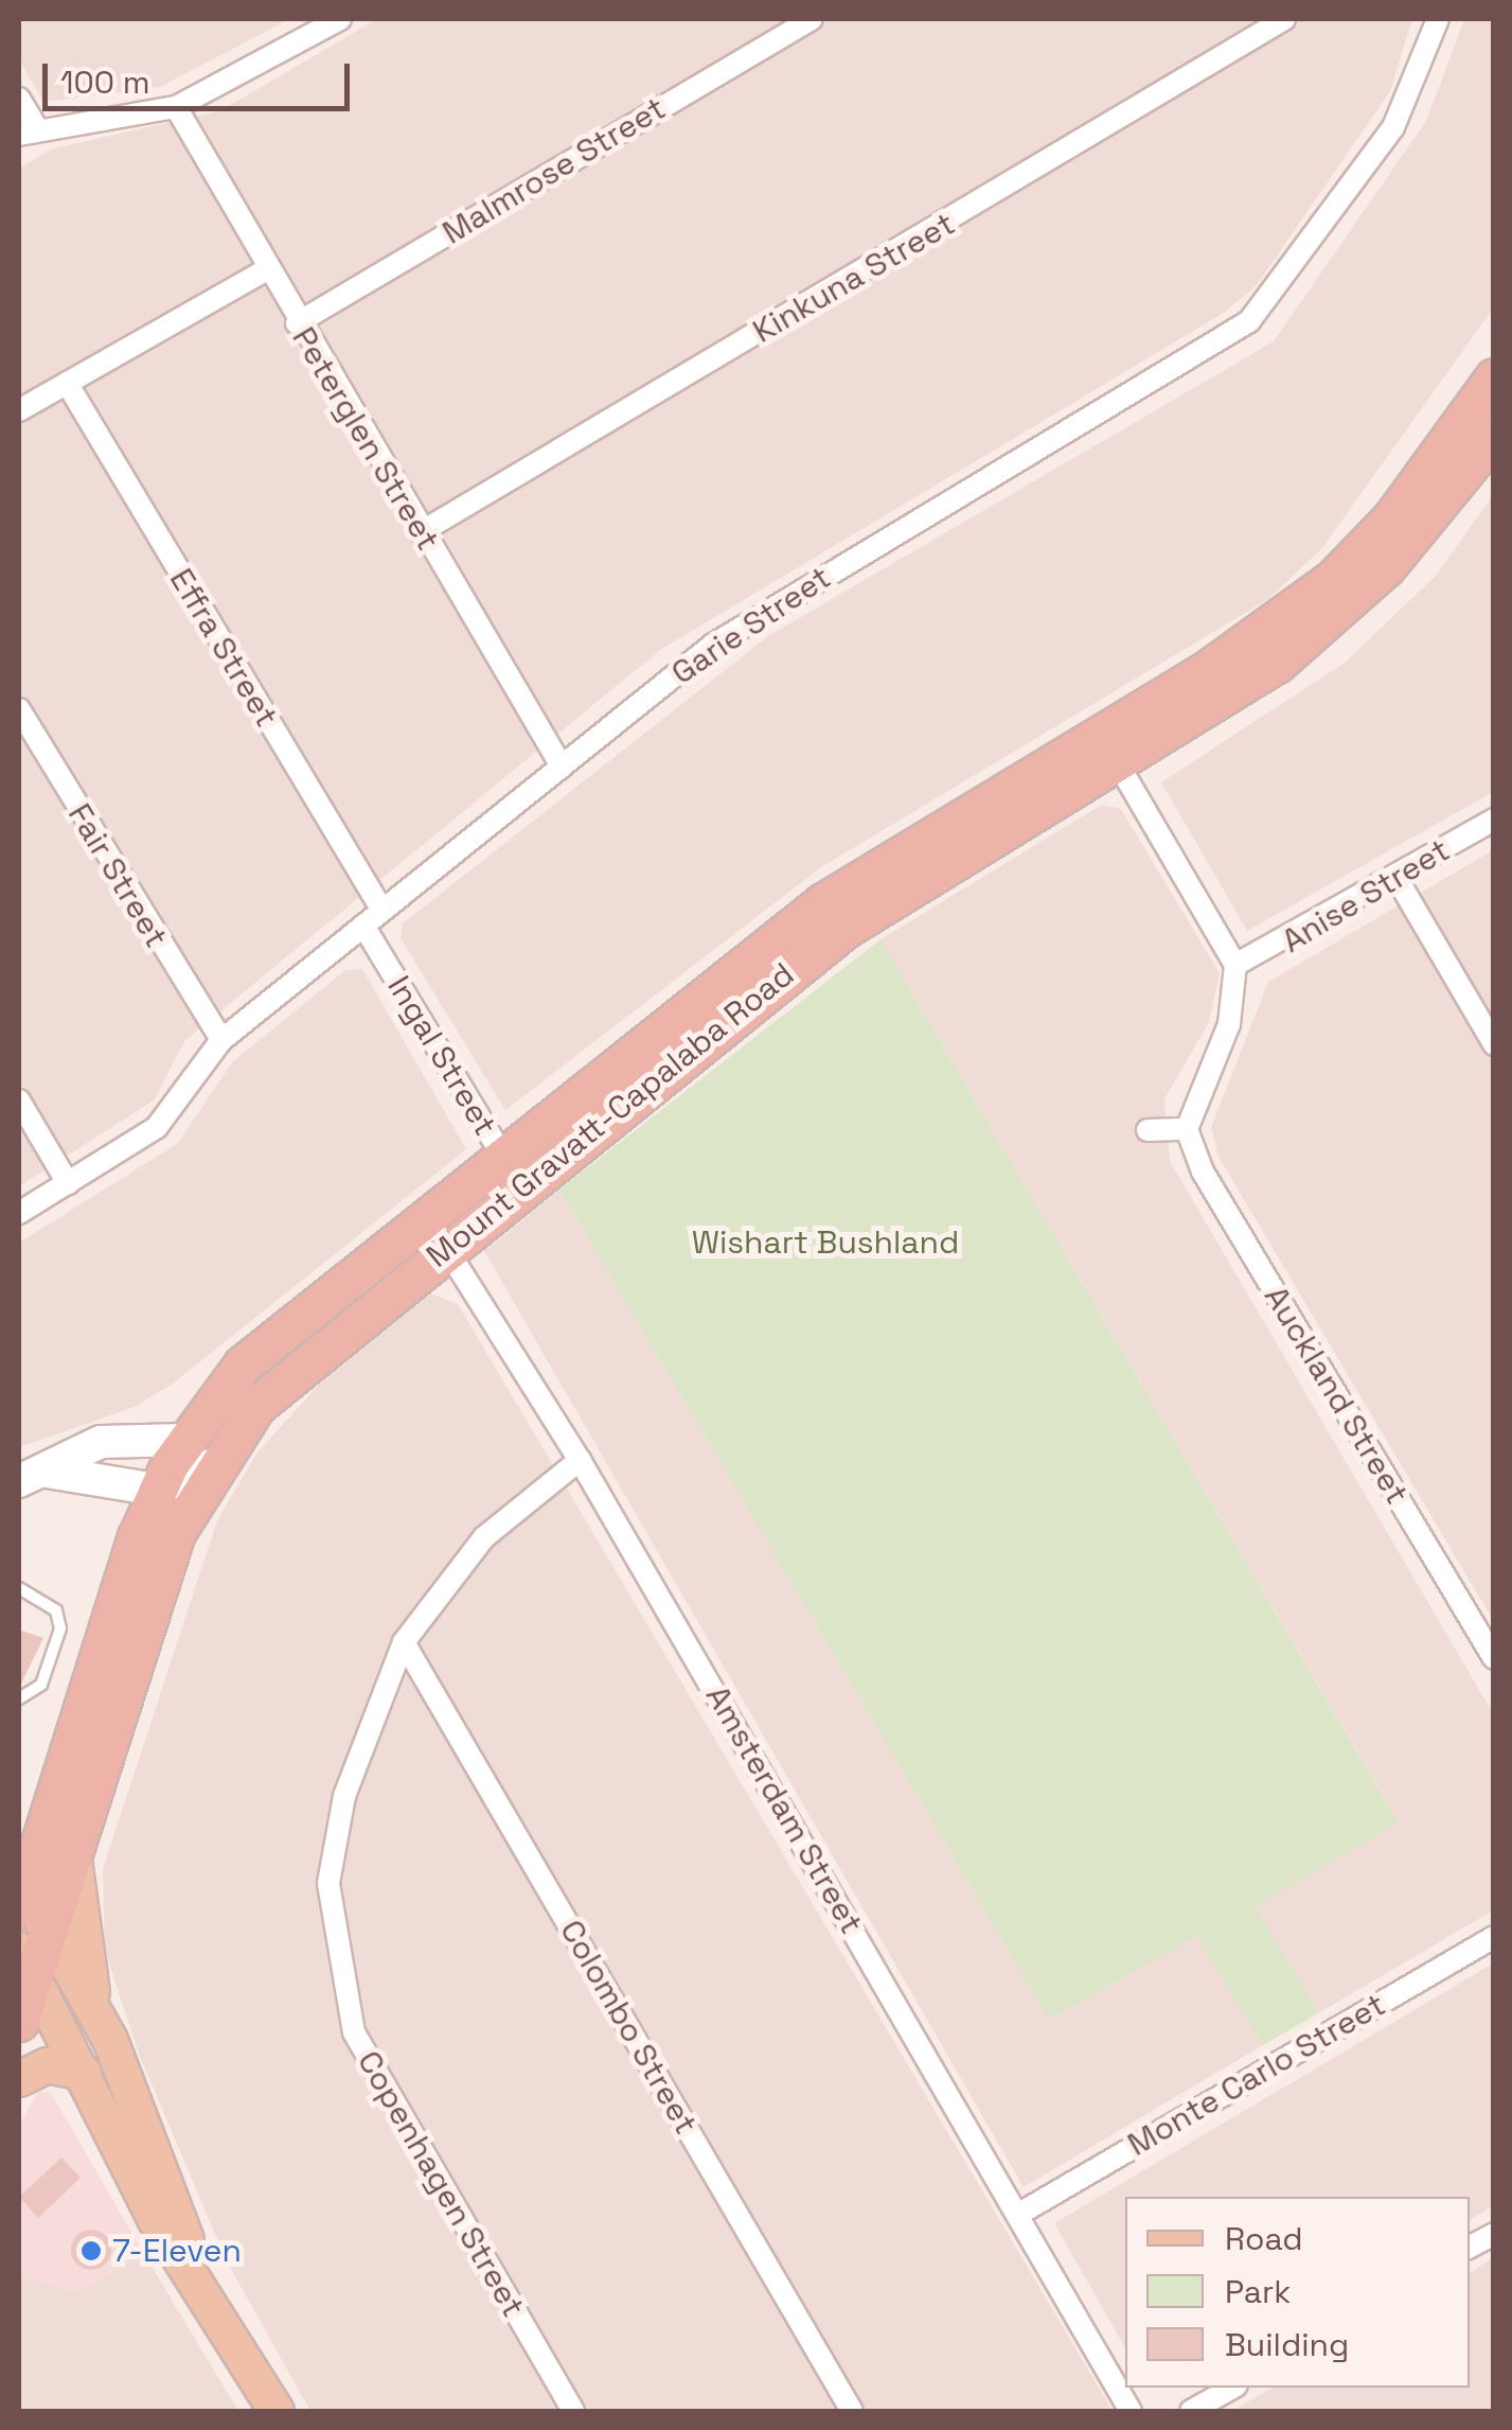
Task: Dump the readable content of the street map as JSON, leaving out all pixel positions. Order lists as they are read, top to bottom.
{
  "streets": {
    "highway": ["Mount Gravatt-Capalaba Road"],
    "street": [
      "Malmrose Street",
      "Kinkuna Street",
      "Peterglen Street",
      "Garie Street",
      "Effra Street",
      "Fair Street",
      "Anise Street",
      "Ingal Street",
      "Auckland Street",
      "Amsterdam Street",
      "Colombo Street",
      "Monte Carlo Street",
      "Copenhagen Street"
    ]
  },
  "crossings": [
    ["Malmrose Street", "Peterglen Street"],
    ["Kinkuna Street", "Peterglen Street"],
    ["Peterglen Street", "Garie Street"],
    ["Garie Street", "Effra Street"],
    ["Garie Street", "Fair Street"],
    ["Garie Street", "Ingal Street"],
    ["Ingal Street", "Mount Gravatt-Capalaba Road"],
    ["Mount Gravatt-Capalaba Road", "Amsterdam Street"],
    ["Amsterdam Street", "Monte Carlo Street"],
    ["Amsterdam Street", "Copenhagen Street"],
    ["Colombo Street", "Copenhagen Street"]
  ],
  "parks": ["Wishart Bushland"],
  "places": ["7-Eleven"],
  "legend": ["Road", "Park", "Building"],
  "scale_bar": "100 m"
}
